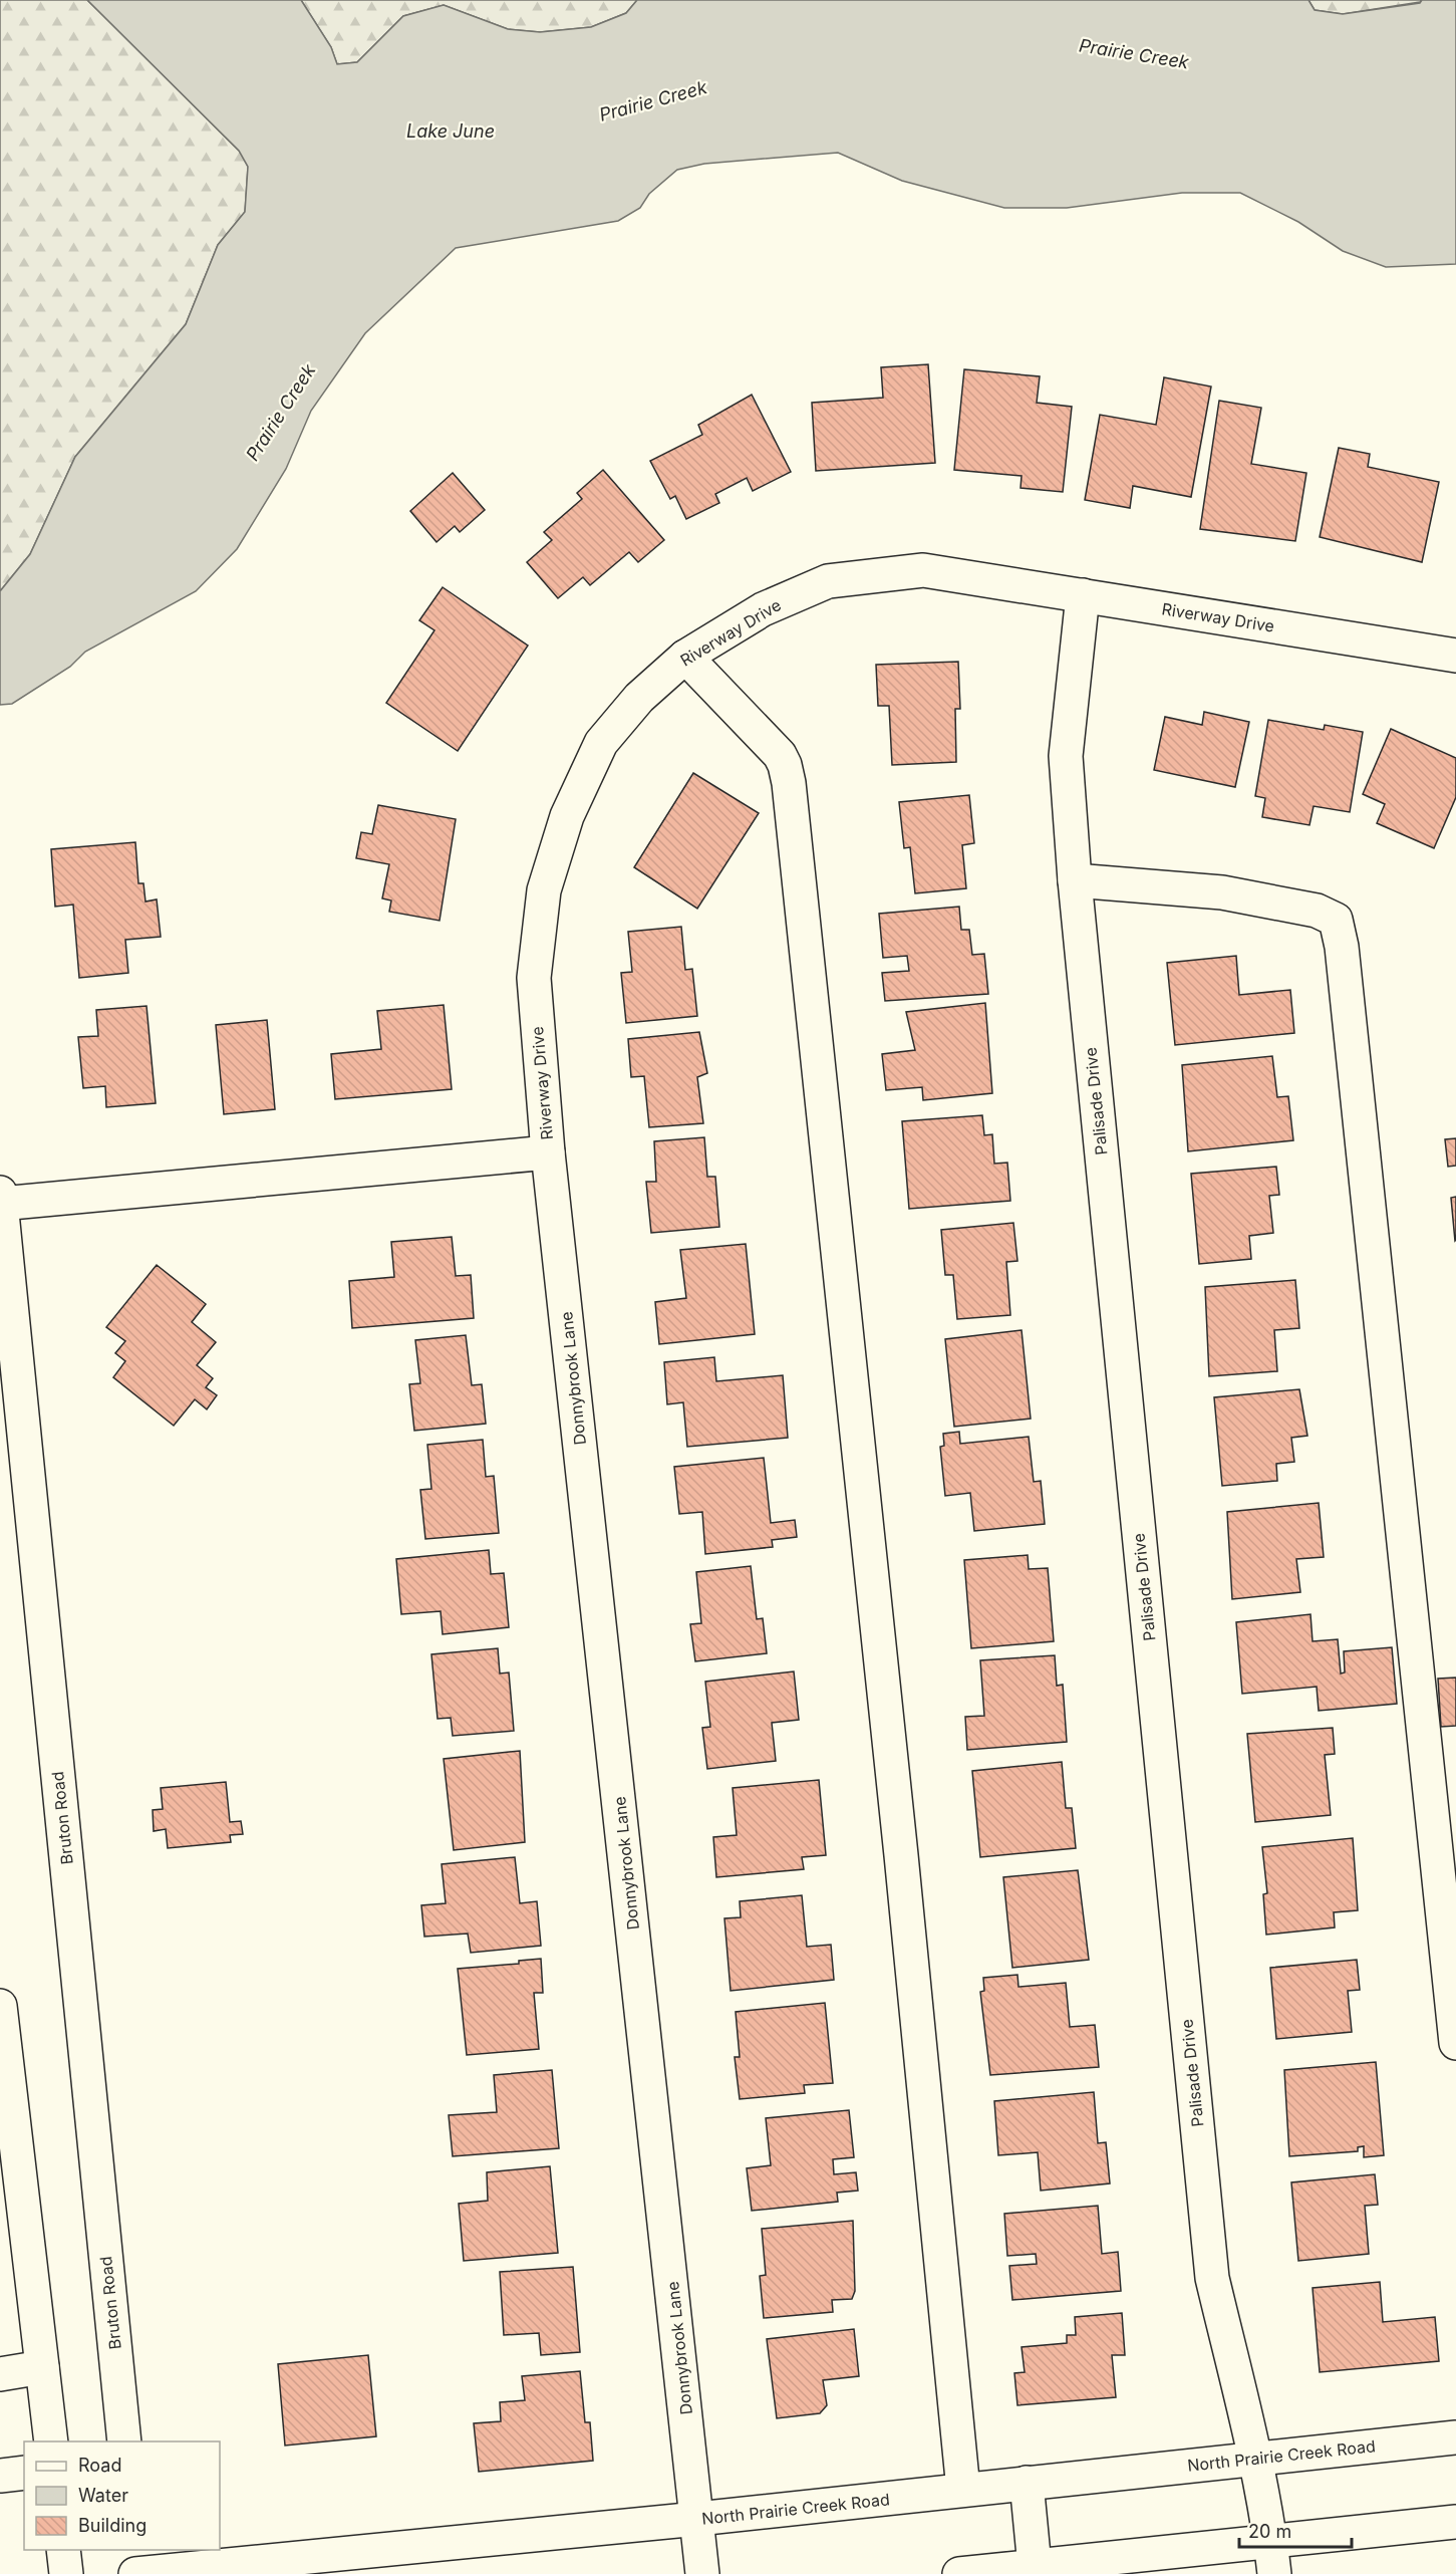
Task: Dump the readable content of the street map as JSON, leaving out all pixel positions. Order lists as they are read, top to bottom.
{
  "streets": {
    "street": [
      "Riverway Drive",
      "Palisade Drive",
      "Donnybrook Lane",
      "Bruton Road",
      "North Prairie Creek Road"
    ]
  },
  "crossings": [
    ["Riverway Drive", "Palisade Drive"],
    ["Riverway Drive", "Donnybrook Lane"],
    ["Riverway Drive", "Bruton Road"],
    ["Palisade Drive", "North Prairie Creek Road"],
    ["Donnybrook Lane", "North Prairie Creek Road"]
  ],
  "water": ["Prairie Creek", "Lake June"],
  "legend": ["Road", "Water", "Building"],
  "scale_bar": "20 m"
}
